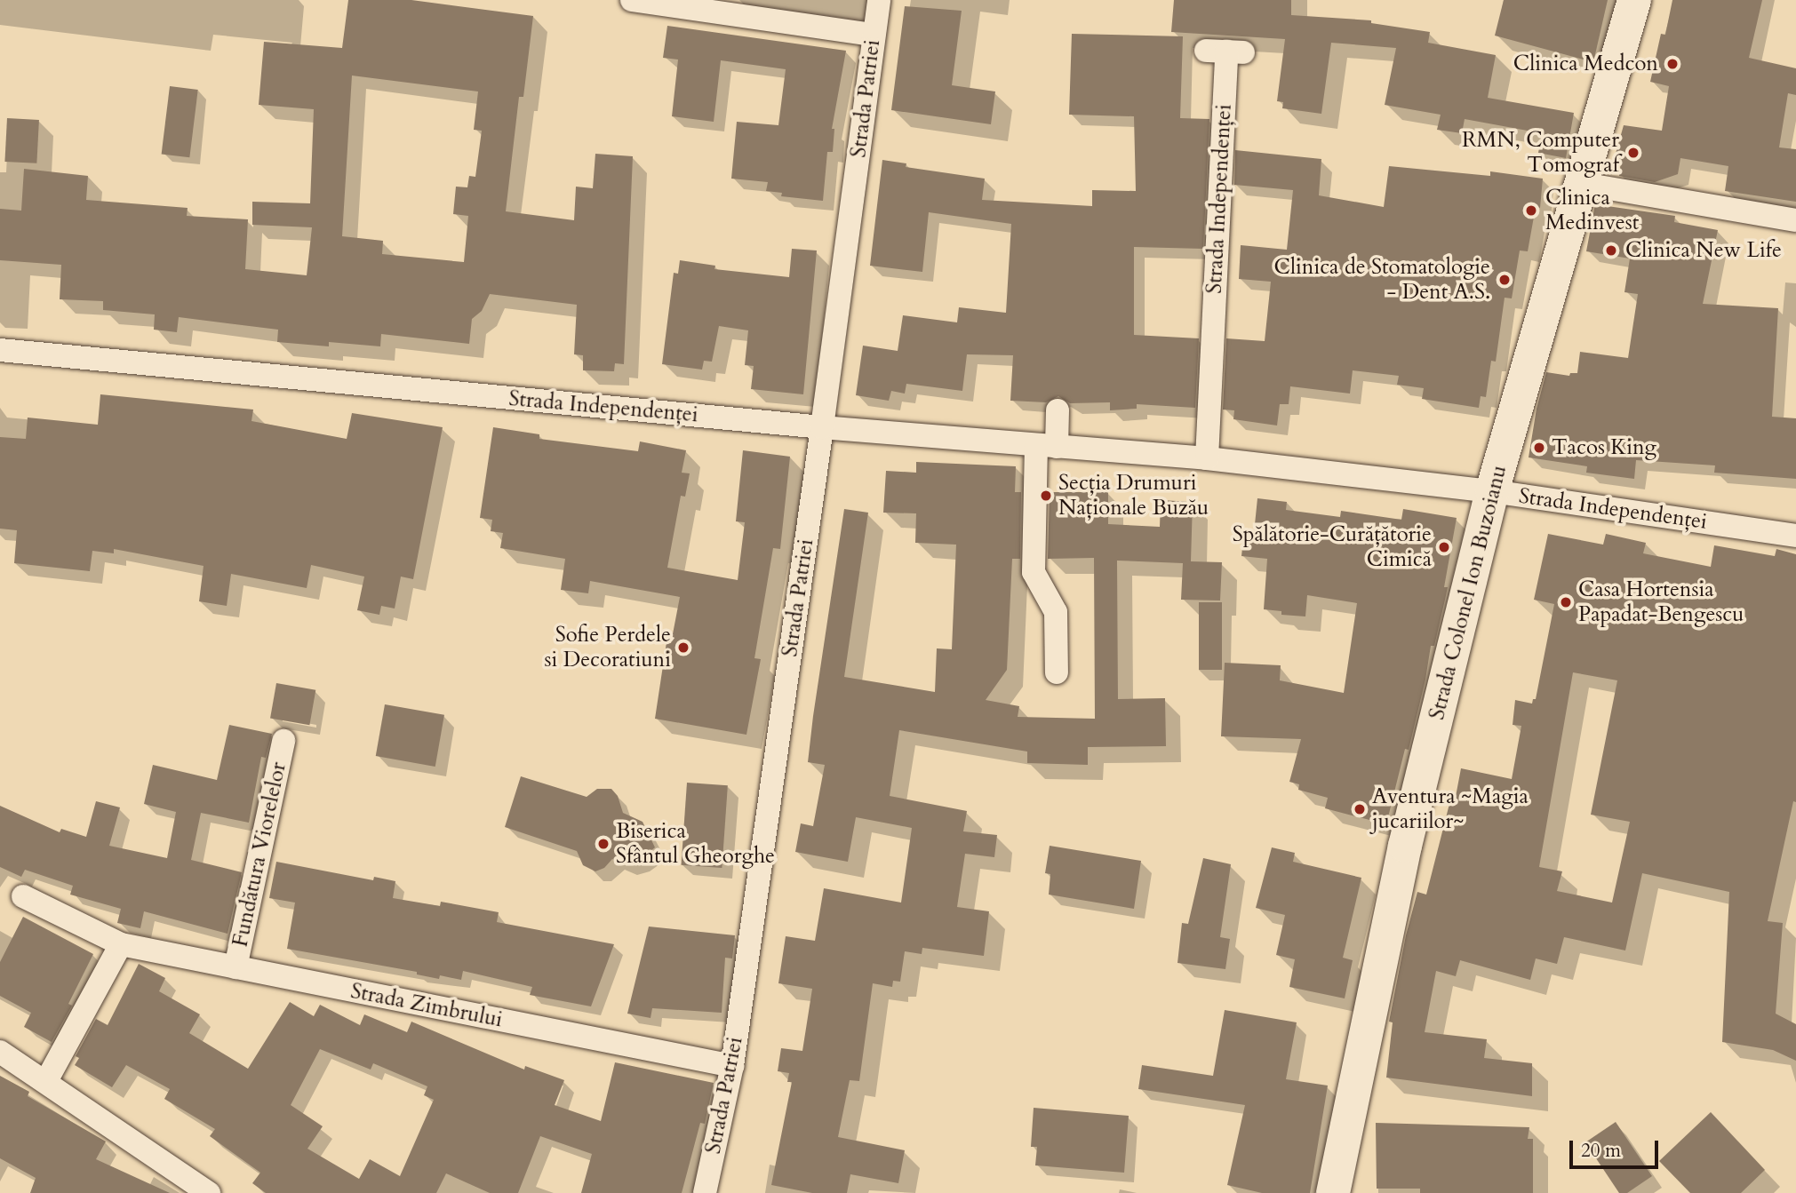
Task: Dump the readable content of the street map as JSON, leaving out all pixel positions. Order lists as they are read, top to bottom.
{
  "streets": {
    "street": [
      "Strada Patriei",
      "Strada Independenței",
      "Strada Colonel Ion Buzoianu",
      "Fundătura Viorelelor",
      "Strada Zimbrului"
    ]
  },
  "crossings": [
    ["Strada Patriei", "Strada Independenței"],
    ["Strada Patriei", "Strada Zimbrului"],
    ["Strada Independenței", "Strada Colonel Ion Buzoianu"],
    ["Fundătura Viorelelor", "Strada Zimbrului"]
  ],
  "places": [
    "Clinica Medcon",
    "RMN, Computer Tomograf",
    "Clinica Medinvest",
    "Clinica New Life",
    "Clinica de Stomatologie - Dent A.S.",
    "Tacos King",
    "Secția Drumuri Naționale Buzău",
    "Spălătorie-Curățătorie Cimică",
    "Casa Hortensia Papadat-Bengescu",
    "Sofie Perdele si Decoratiuni",
    "Aventura ~Magia jucariilor~",
    "Biserica Sfântul Gheorghe"
  ],
  "scale_bar": "20 m"
}
